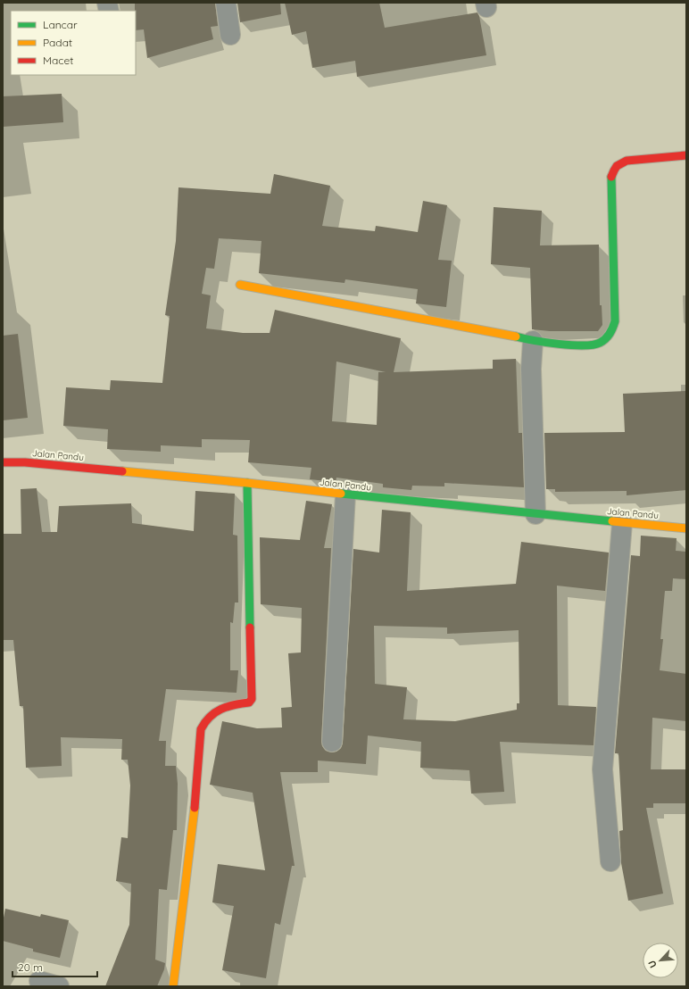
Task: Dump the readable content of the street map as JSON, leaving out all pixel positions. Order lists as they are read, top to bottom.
{
  "streets": {
    "street": ["Jalan Pandu"]
  },
  "legend": ["Lancar", "Padat", "Macet"],
  "scale_bar": "20 m",
  "north": "bottom left"
}
